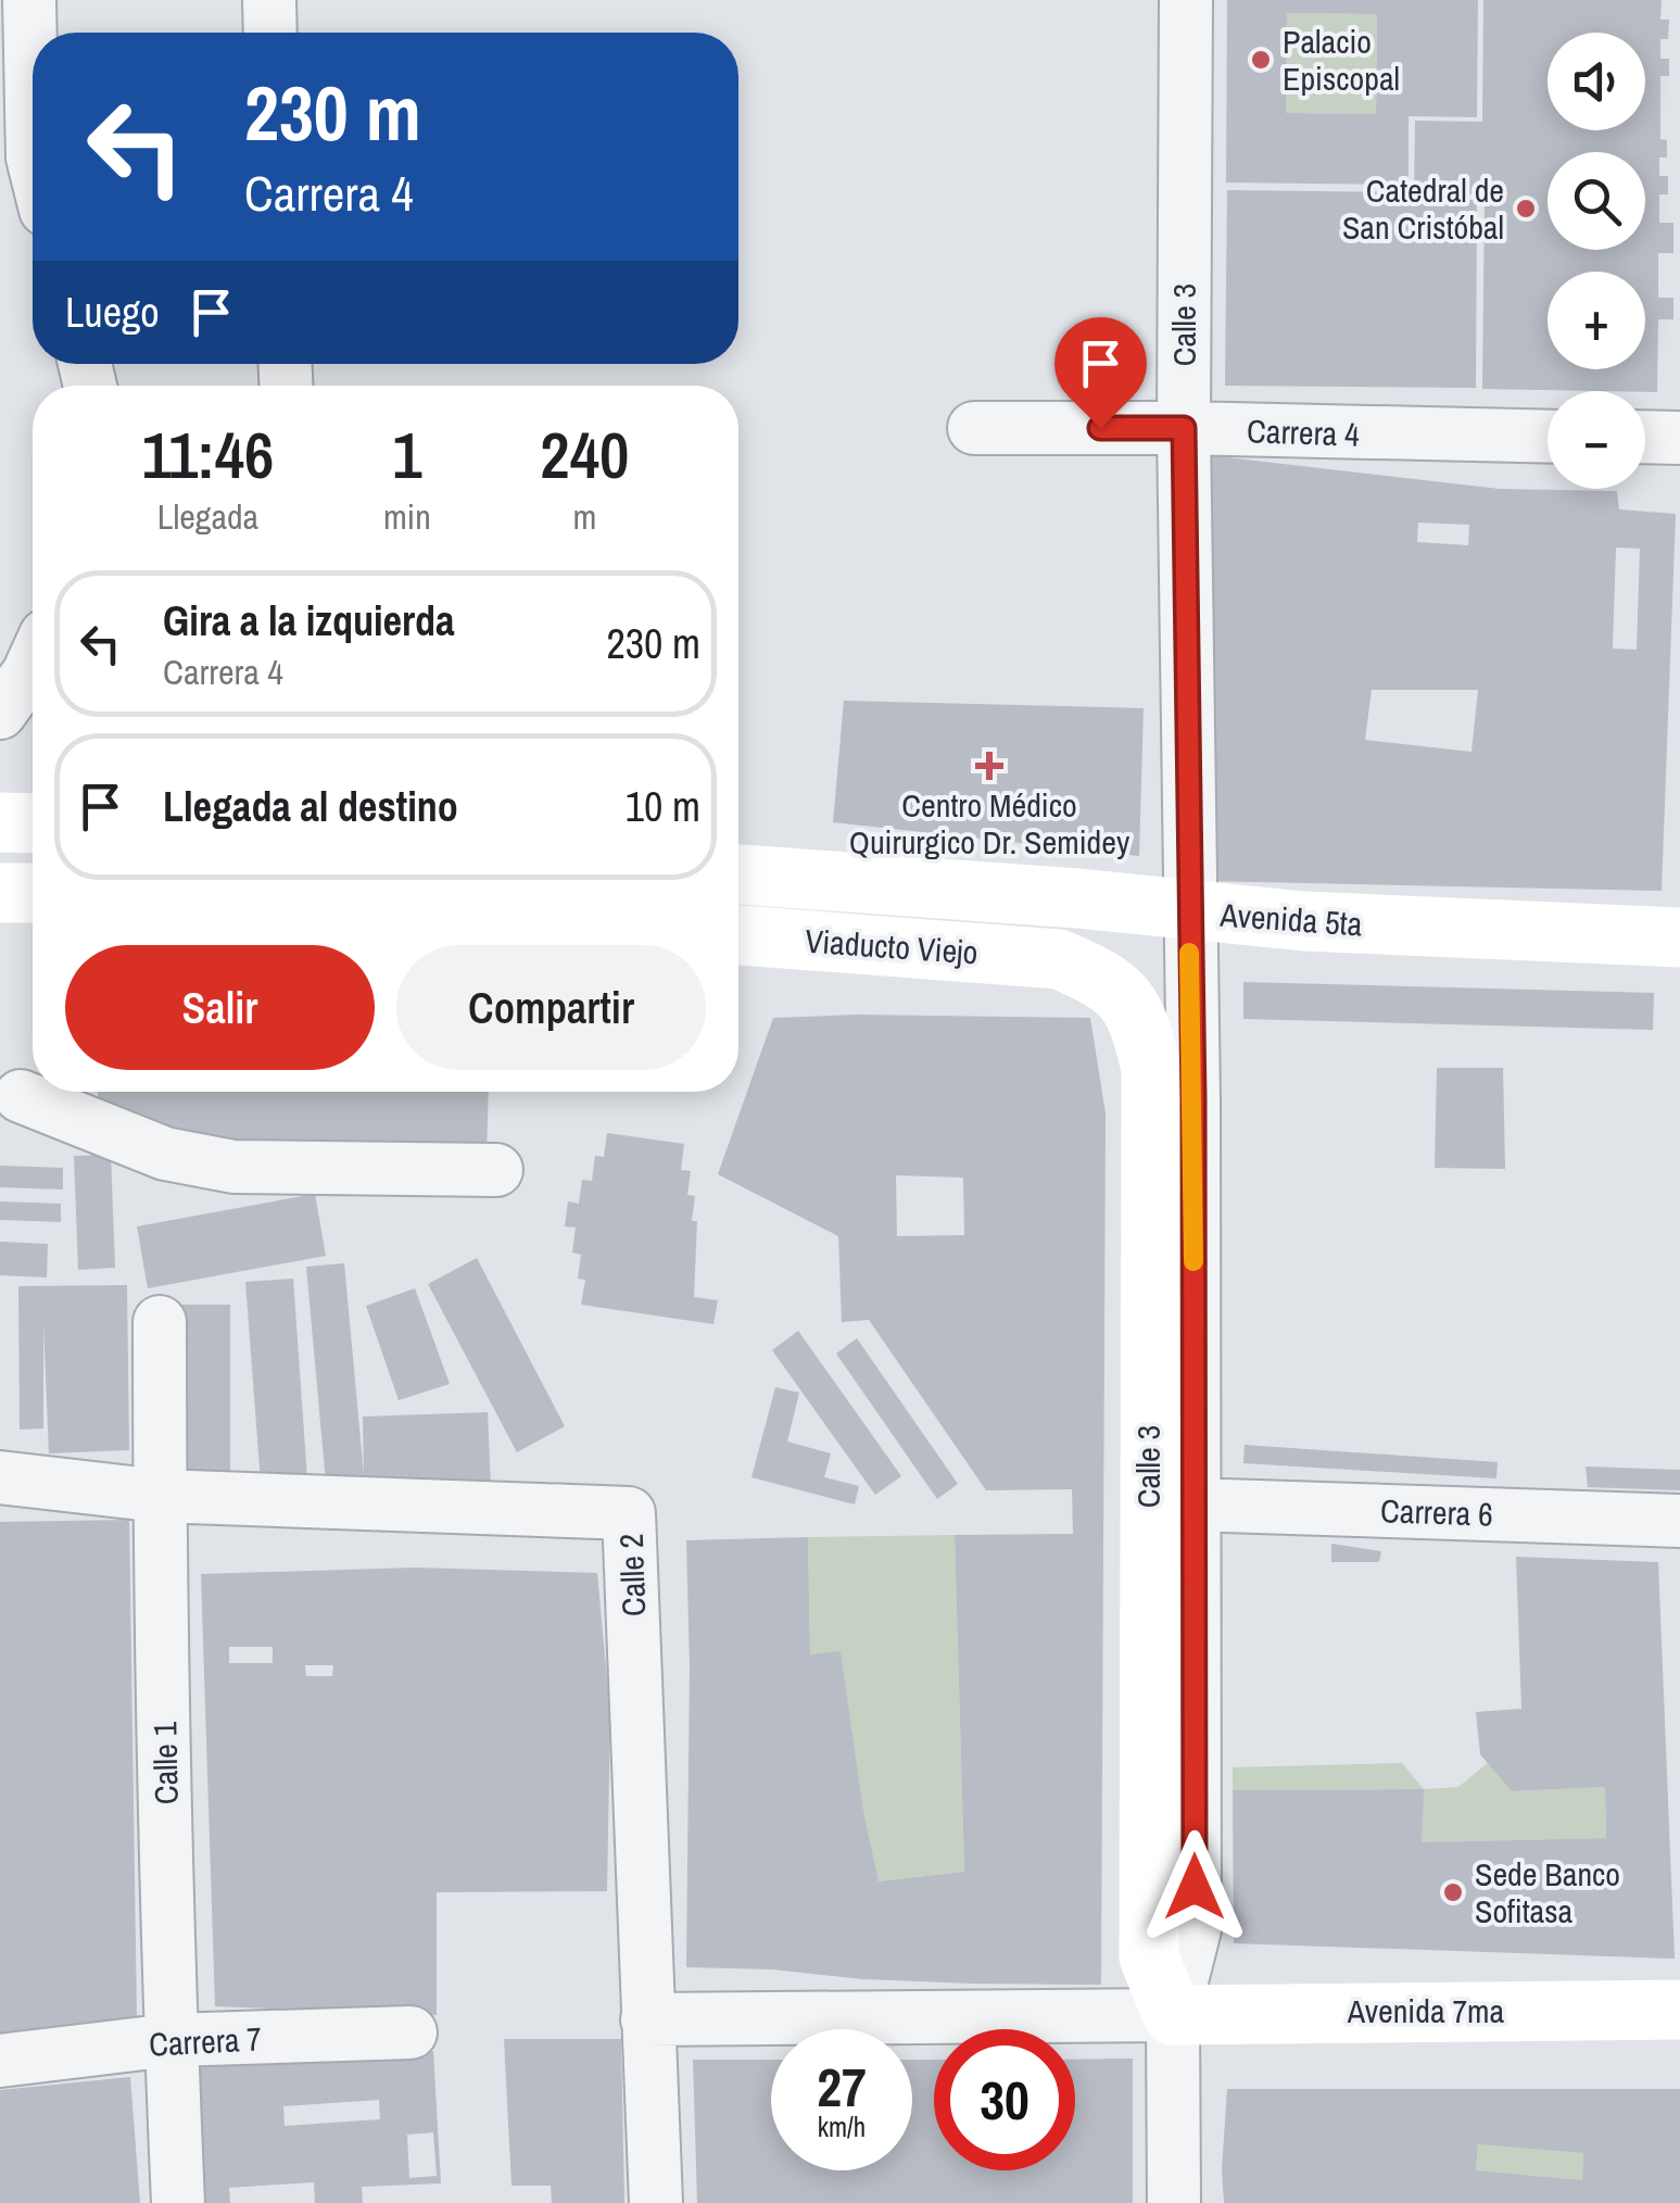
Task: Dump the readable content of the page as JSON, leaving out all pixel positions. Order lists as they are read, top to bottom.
{
  "streets": {
    "street": [
      "Calle 3",
      "Carrera 4",
      "Avenida 5ta",
      "Viaducto Viejo",
      "Carrera 6",
      "Calle 2",
      "Calle 1",
      "Avenida 7ma",
      "Carrera 7"
    ]
  },
  "crossings": [
    ["Calle 3", "Carrera 4"],
    ["Calle 3", "Avenida 5ta"],
    ["Calle 3", "Viaducto Viejo"],
    ["Calle 3", "Carrera 6"],
    ["Calle 3", "Avenida 7ma"],
    ["Avenida 5ta", "Viaducto Viejo"],
    ["Calle 2", "Calle 1"],
    ["Calle 1", "Carrera 7"]
  ],
  "places": {
    "other": ["Palacio Episcopal", "Catedral de San Cristóbal", "Sede Banco Sofitasa"],
    "health": ["Centro Médico Quirurgico Dr. Semidey"]
  },
  "page": {
    "map_buttons": ["+", "−"],
    "turn": ["230 m", "Carrera 4"],
    "then": "Luego",
    "eta": [
      "11:46",
      "Llegada",
      "1",
      "min",
      "240",
      "m"
    ],
    "list": [
      {
        "name": "Gira a la izquierda",
        "note": "Carrera 4",
        "value": "230 m"
      },
      {
        "name": "Llegada al destino",
        "value": "10 m"
      }
    ],
    "buttons": ["Salir", "Compartir"],
    "speed": "27 km/h",
    "limit": "30"
  }
}
